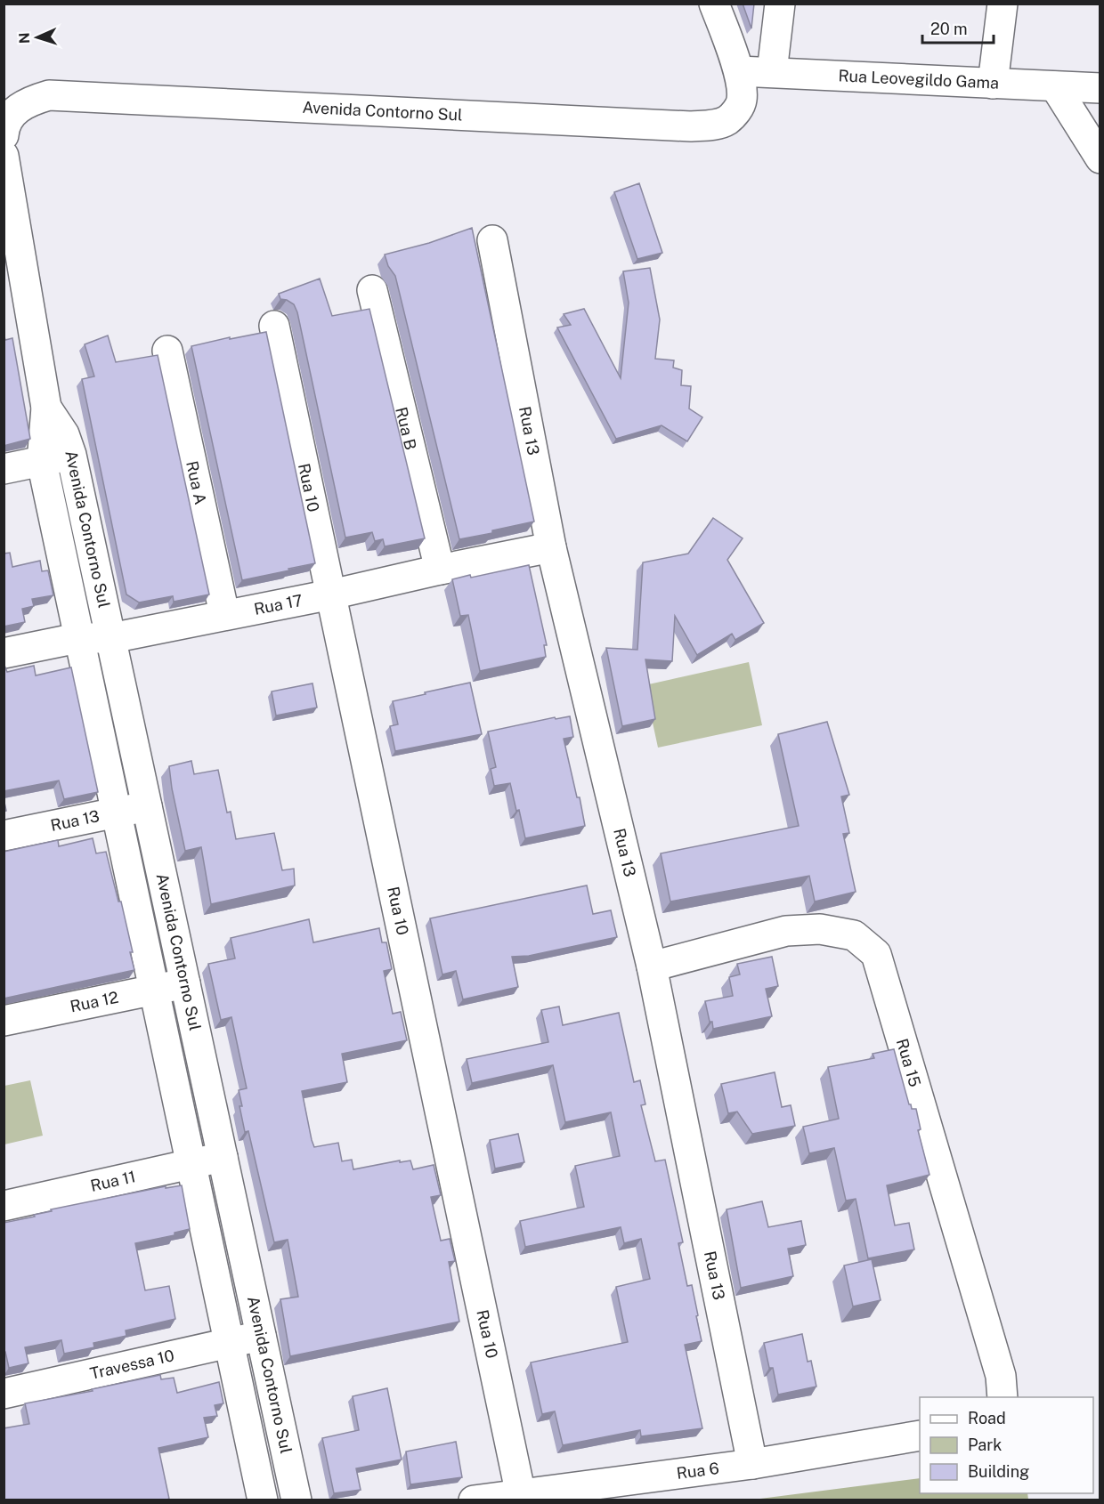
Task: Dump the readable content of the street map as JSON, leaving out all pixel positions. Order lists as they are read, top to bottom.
{
  "streets": {
    "street": [
      "Rua Leovegildo Gama",
      "Avenida Contorno Sul",
      "Rua B",
      "Rua 13",
      "Rua A",
      "Rua 10",
      "Rua 17",
      "Rua 12",
      "Rua 15",
      "Rua 11",
      "Travessa 10",
      "Rua 6"
    ]
  },
  "crossings": [
    ["Rua Leovegildo Gama", "Avenida Contorno Sul"],
    ["Avenida Contorno Sul", "Rua 13"],
    ["Avenida Contorno Sul", "Rua 17"],
    ["Avenida Contorno Sul", "Rua 12"],
    ["Avenida Contorno Sul", "Rua 11"],
    ["Avenida Contorno Sul", "Travessa 10"],
    ["Rua B", "Rua 17"],
    ["Rua 13", "Rua 17"],
    ["Rua 13", "Rua 15"],
    ["Rua 13", "Rua 6"],
    ["Rua A", "Rua 17"],
    ["Rua 10", "Rua 17"],
    ["Rua 10", "Rua 6"]
  ],
  "legend": ["Road", "Park", "Building"],
  "scale_bar": "20 m",
  "north": "left"
}
